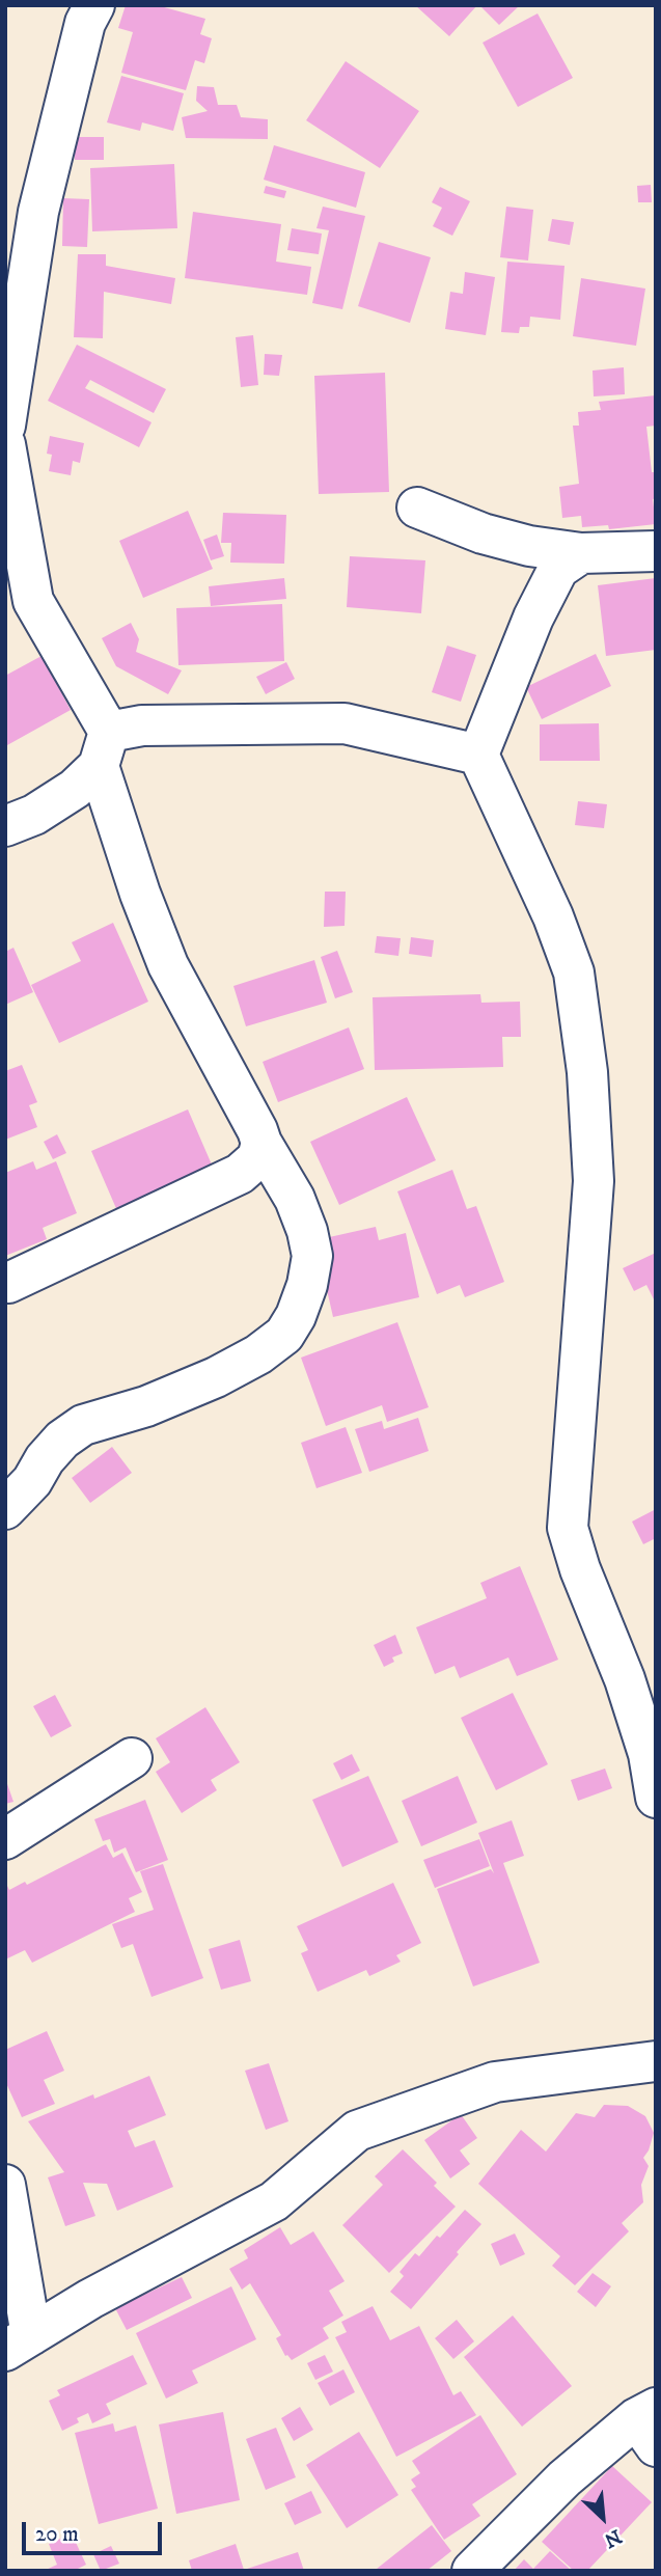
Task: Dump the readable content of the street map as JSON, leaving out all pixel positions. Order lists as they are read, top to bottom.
{
  "scale_bar": "20 m",
  "north": "bottom right"
}
